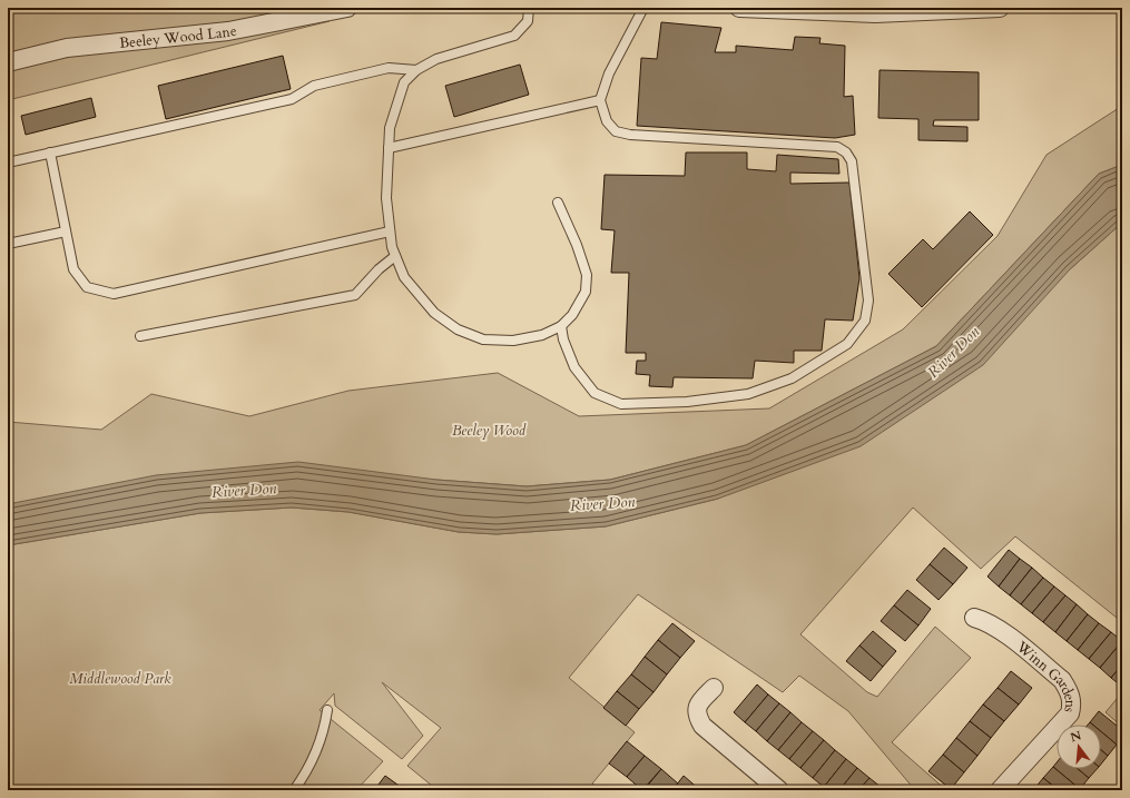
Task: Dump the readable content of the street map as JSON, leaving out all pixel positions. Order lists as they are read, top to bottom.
{
  "streets": {
    "street": ["Beeley Wood Lane", "Winn Gardens"]
  },
  "water": ["River Don"],
  "parks": ["Beeley Wood", "Middlewood Park"],
  "north": "top"
}
